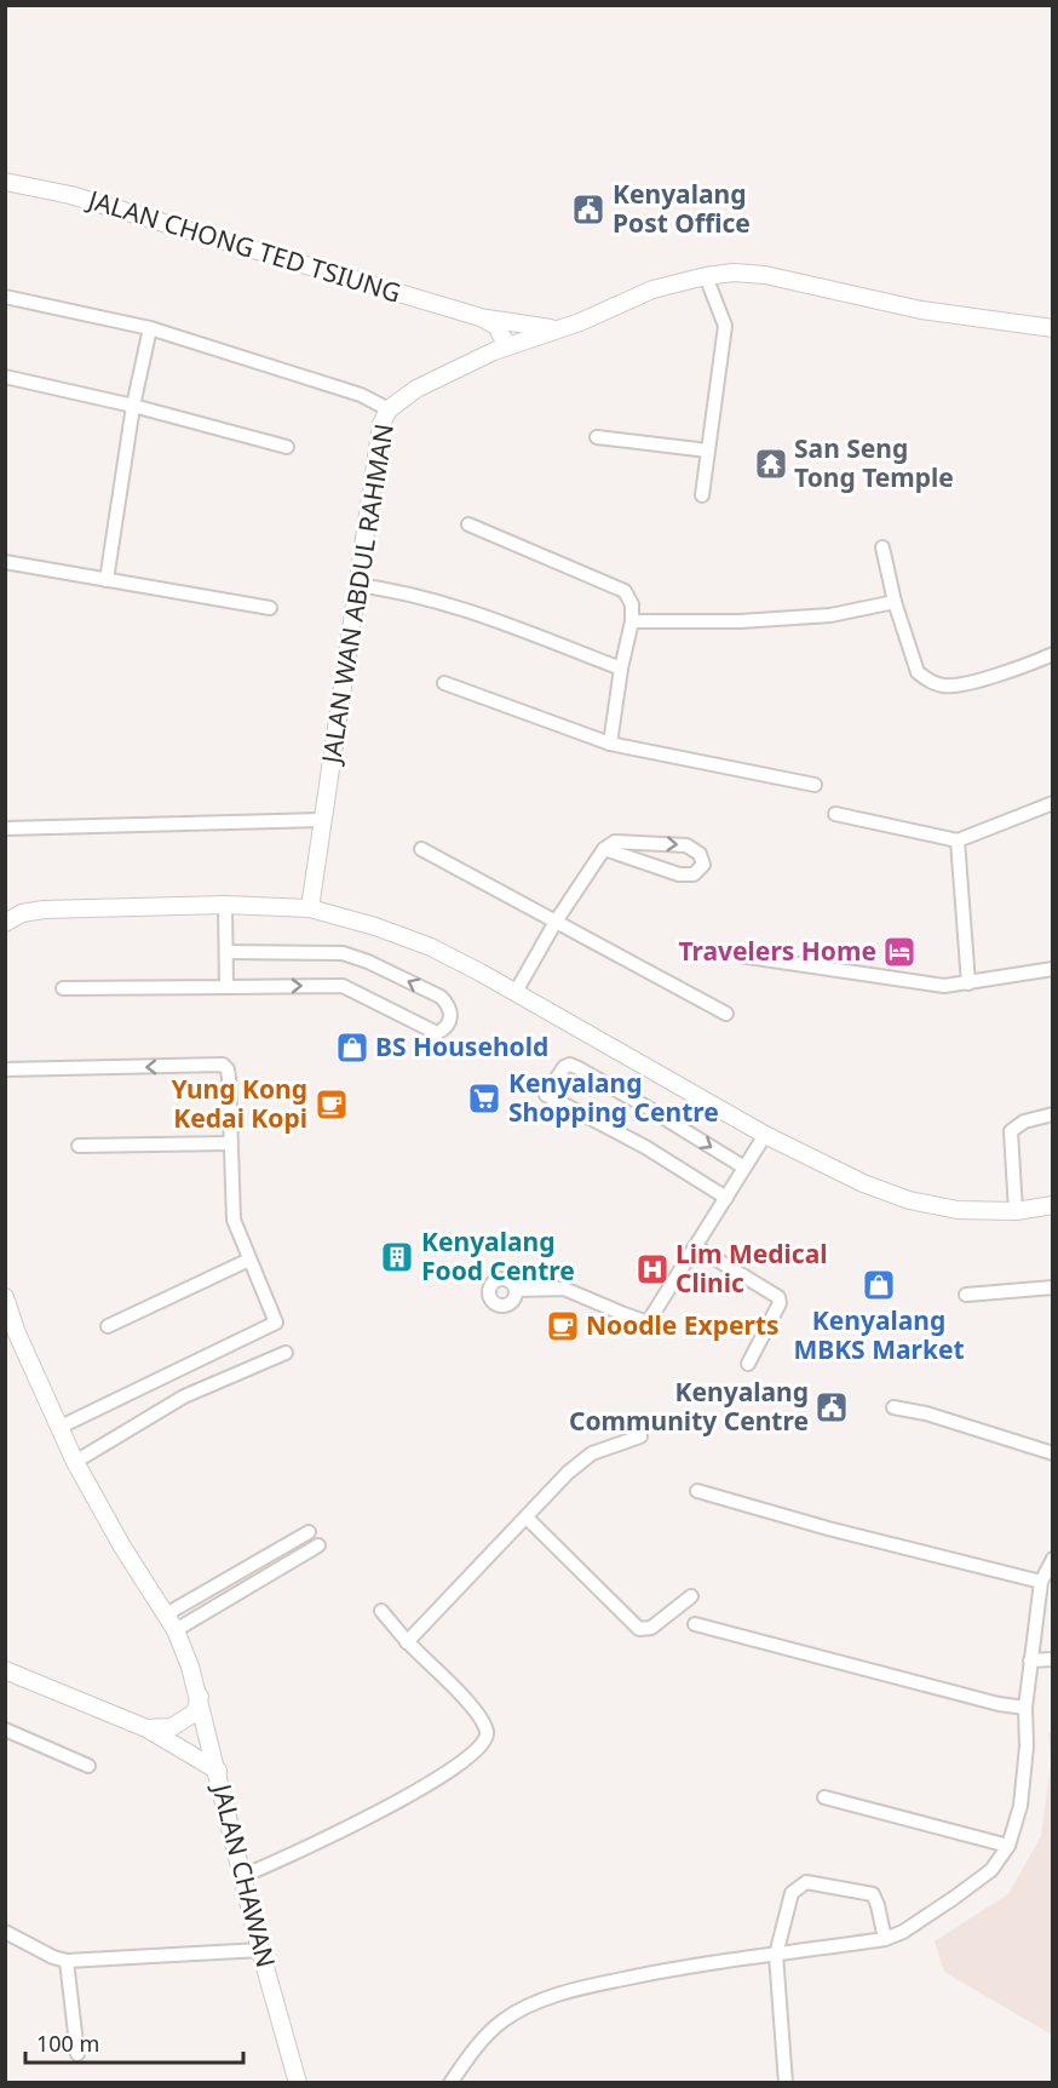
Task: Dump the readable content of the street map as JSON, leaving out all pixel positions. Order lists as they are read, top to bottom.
{
  "streets": {
    "street": ["JALAN CHONG TED TSIUNG", "JALAN WAN ABDUL RAHMAN", "JALAN CHAWAN"]
  },
  "crossings": [
    ["JALAN CHONG TED TSIUNG", "JALAN WAN ABDUL RAHMAN"]
  ],
  "places": {
    "public building": ["Kenyalang Post Office", "Kenyalang Community Centre"],
    "temple": ["San Seng Tong Temple"],
    "hotel": ["Travelers Home"],
    "shop": ["BS Household", "Kenyalang MBKS Market"],
    "supermarket": ["Kenyalang Shopping Centre"],
    "cafe": ["Yung Kong Kedai Kopi", "Noodle Experts"],
    "building": ["Kenyalang Food Centre"],
    "hospital": ["Lim Medical Clinic"]
  },
  "scale_bar": "100 m"
}
